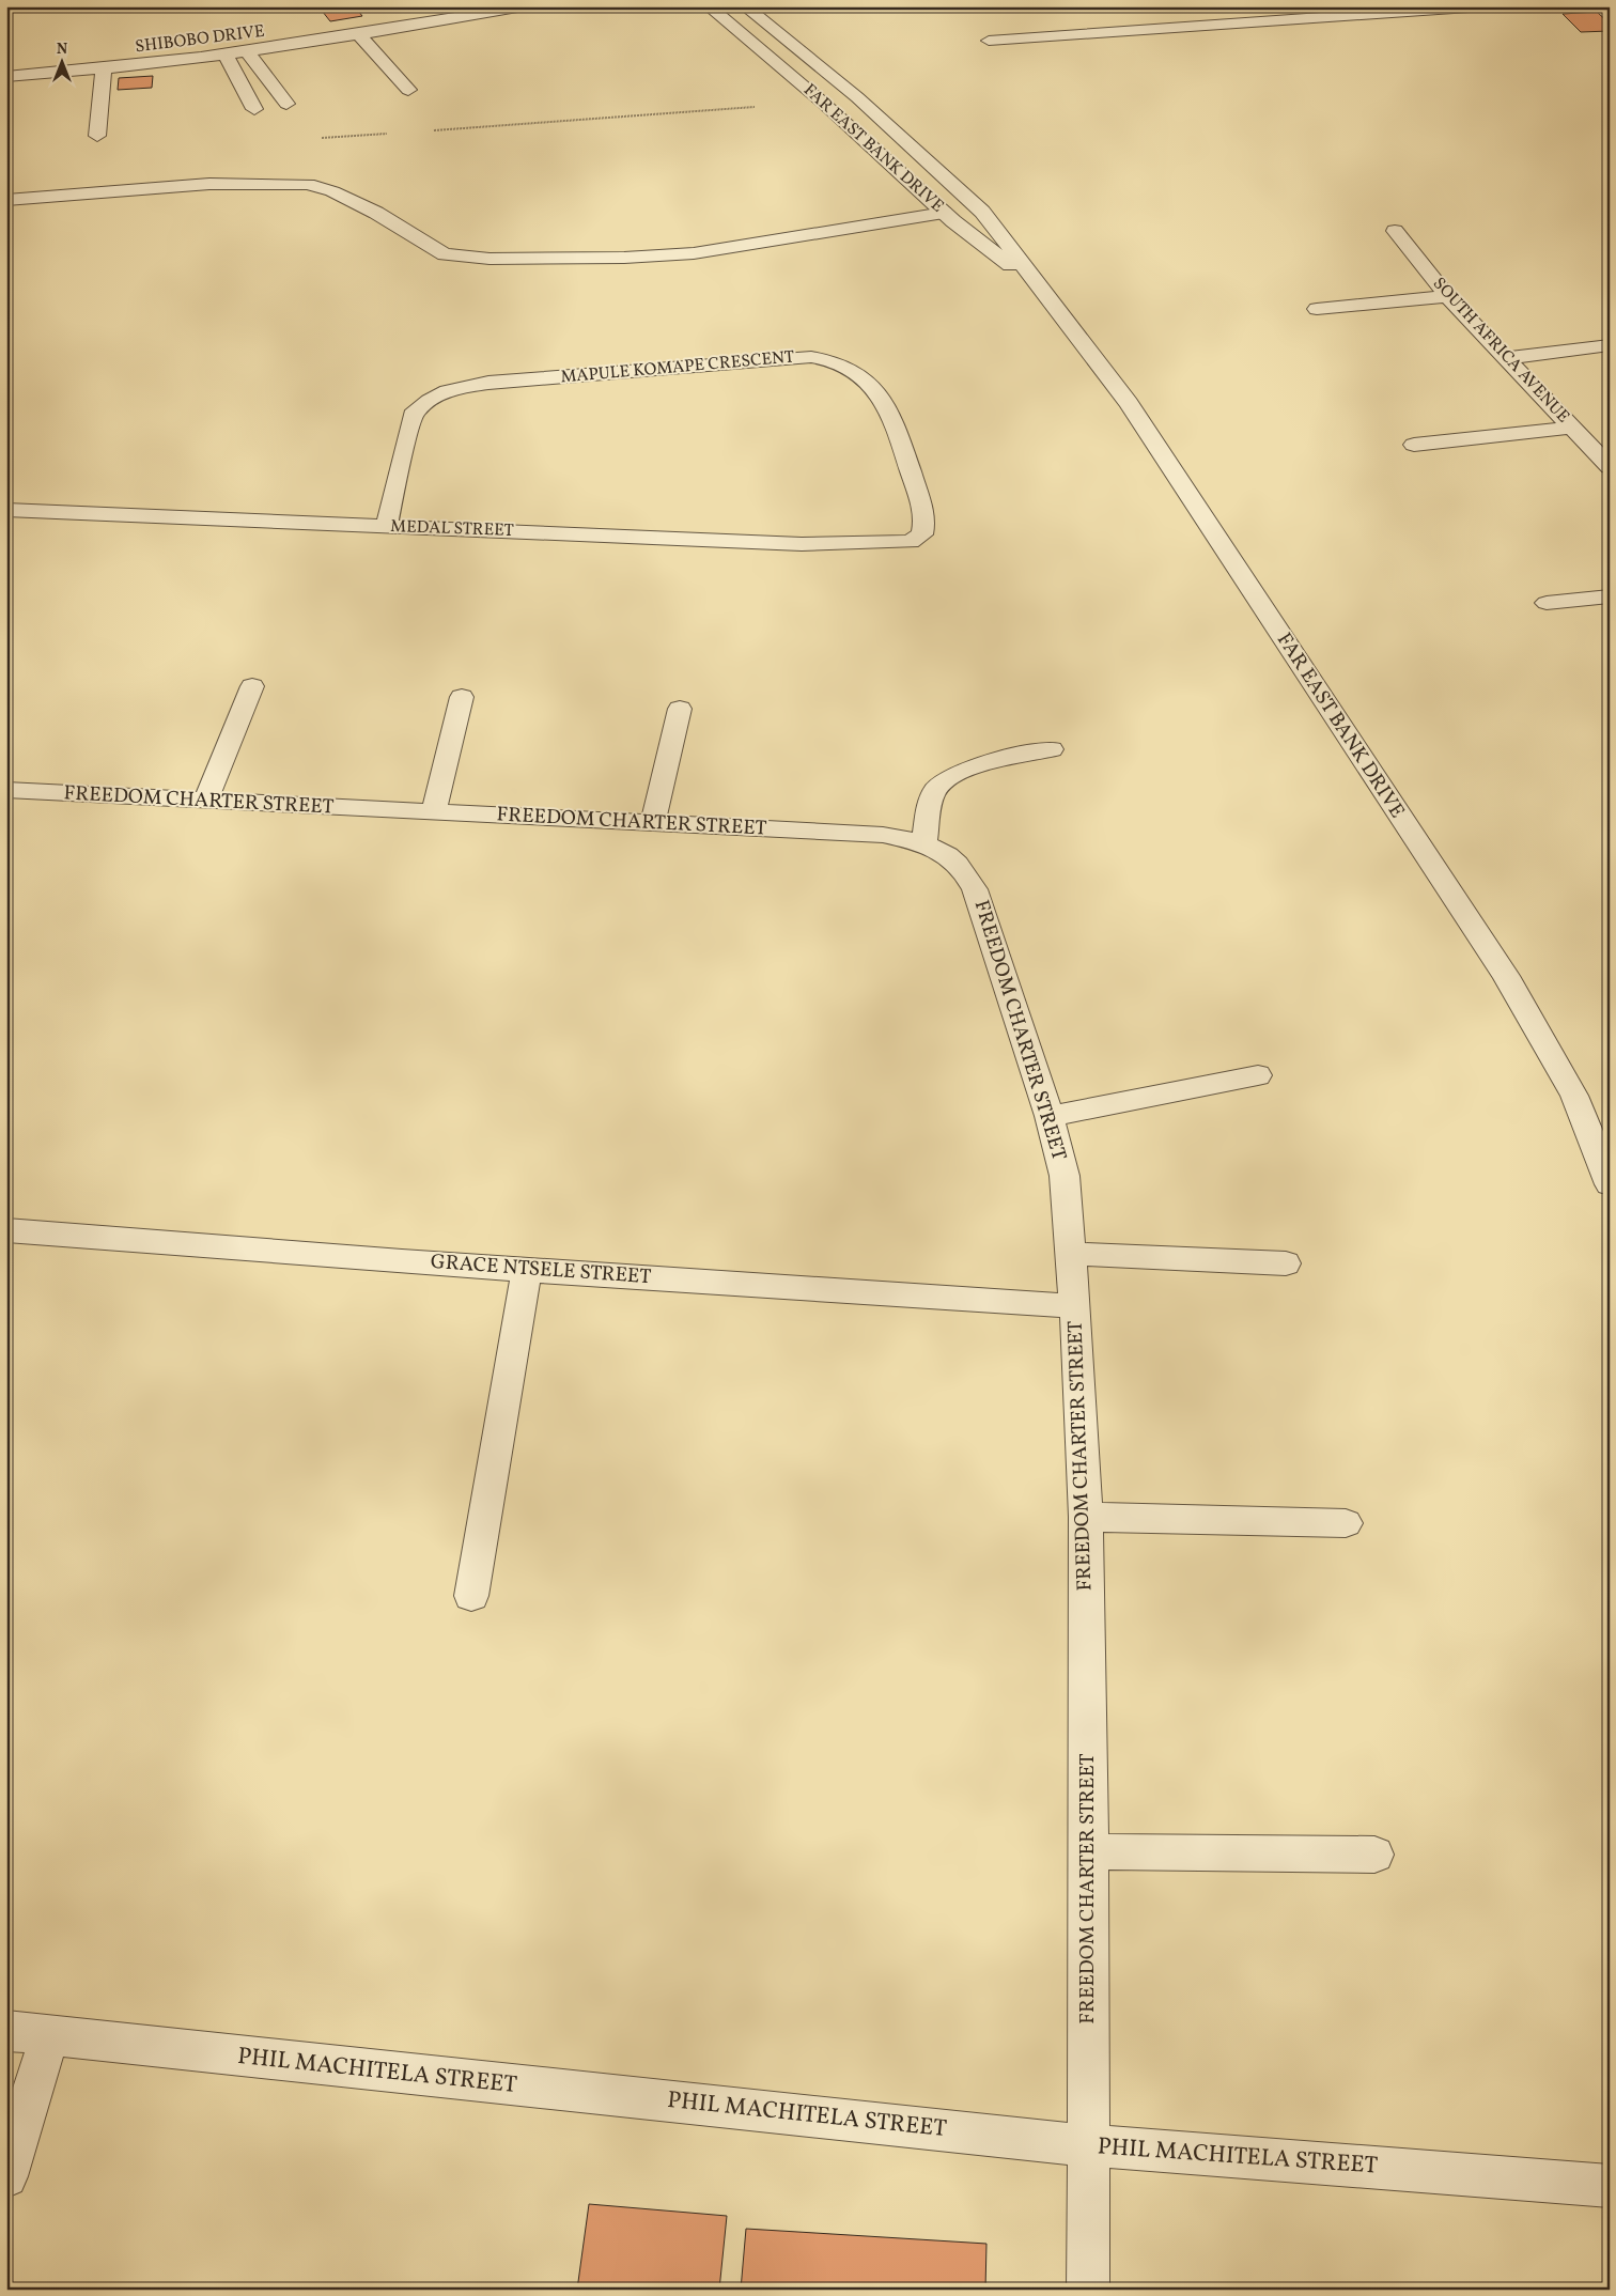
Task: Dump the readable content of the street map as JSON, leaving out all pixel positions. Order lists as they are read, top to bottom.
{
  "streets": {
    "street": [
      "SHIBOBO DRIVE",
      "FAR EAST BANK DRIVE",
      "SOUTH AFRICA AVENUE",
      "MAPULE KOMAPE CRESCENT",
      "MEDAL STREET",
      "FREEDOM CHARTER STREET",
      "GRACE NTSELE STREET",
      "PHIL MACHITELA STREET"
    ]
  },
  "crossings": [
    ["MAPULE KOMAPE CRESCENT", "MEDAL STREET"],
    ["FREEDOM CHARTER STREET", "GRACE NTSELE STREET"],
    ["FREEDOM CHARTER STREET", "PHIL MACHITELA STREET"]
  ],
  "north": "top"
}
